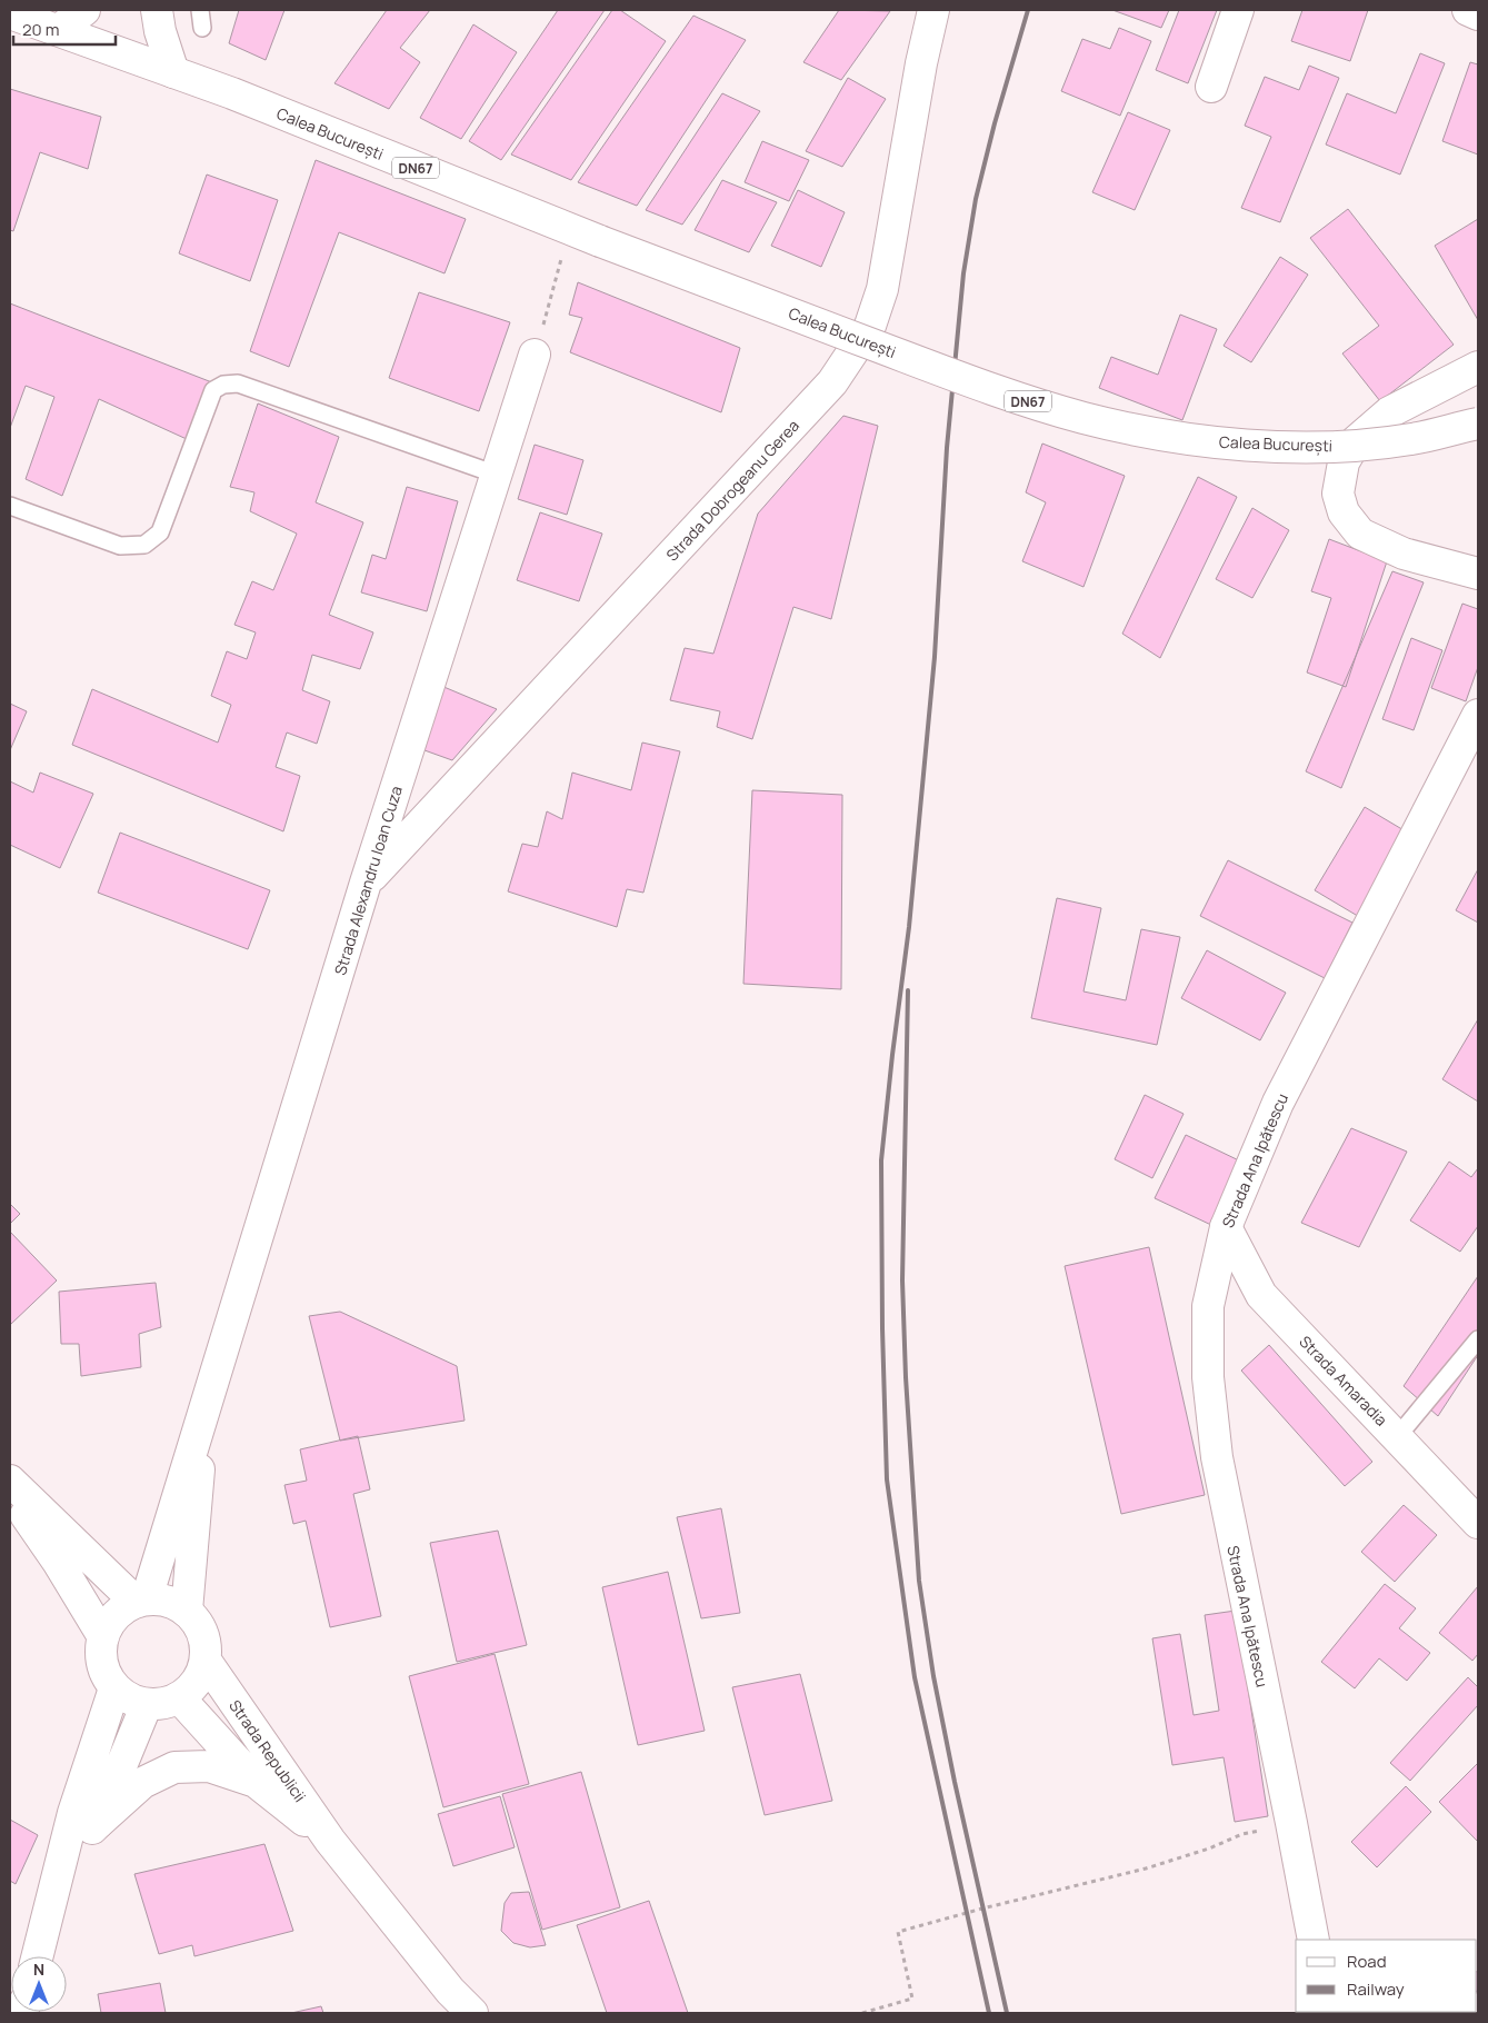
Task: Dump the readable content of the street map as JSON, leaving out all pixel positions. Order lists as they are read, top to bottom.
{
  "streets": {
    "main road": [
      "Calea București",
      "DN67",
      "Strada Dobrogeanu Gerea",
      "Strada Alexandru Ioan Cuza",
      "Strada Ana Ipătescu",
      "Strada Amaradia",
      "Strada Republicii"
    ]
  },
  "crossings": [
    ["Calea București", "DN67"],
    ["Strada Dobrogeanu Gerea", "Strada Alexandru Ioan Cuza"],
    ["Strada Alexandru Ioan Cuza", "Strada Republicii"],
    ["Strada Ana Ipătescu", "Strada Amaradia"]
  ],
  "legend": ["Road", "Railway"],
  "scale_bar": "20 m",
  "north": "top"
}
